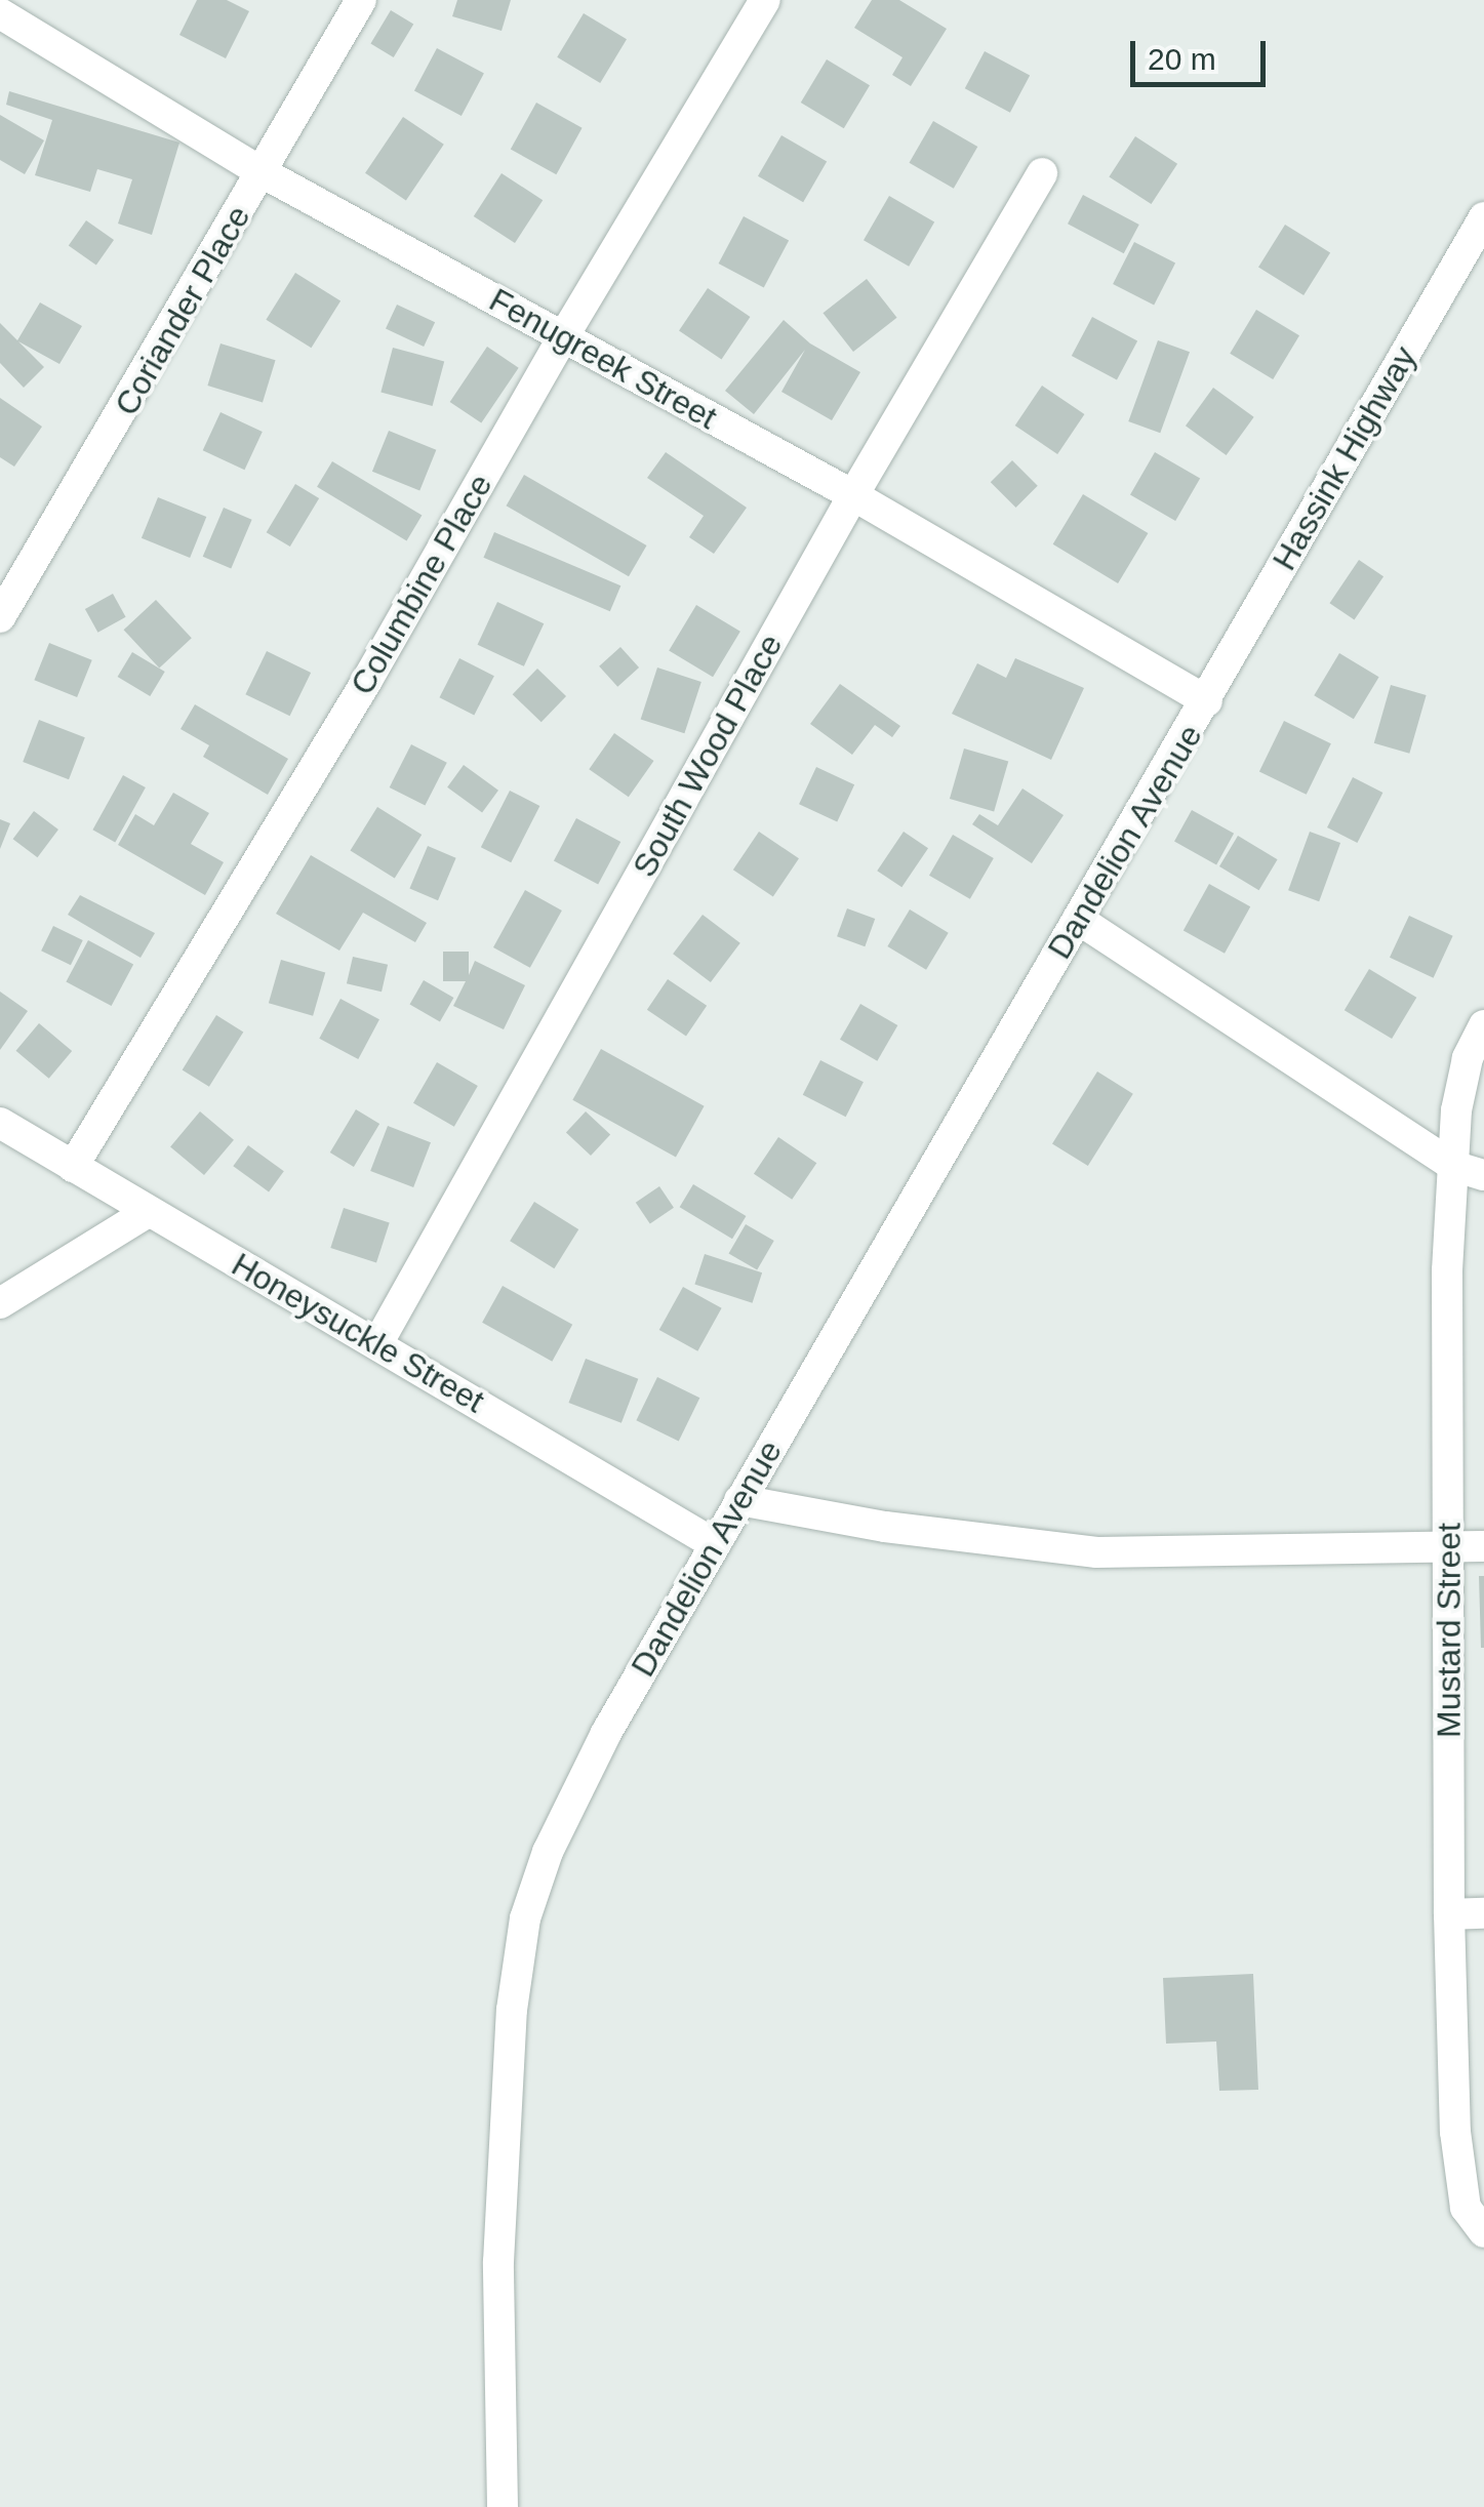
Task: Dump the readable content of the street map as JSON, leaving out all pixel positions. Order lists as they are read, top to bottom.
{
  "streets": {
    "street": [
      "Coriander Place",
      "Fenugreek Street",
      "Hassink Highway",
      "Columbine Place",
      "South Wood Place",
      "Dandelion Avenue",
      "Honeysuckle Street",
      "Mustard Street"
    ]
  },
  "crossings": [
    ["Coriander Place", "Fenugreek Street"],
    ["Fenugreek Street", "Hassink Highway"],
    ["Fenugreek Street", "Columbine Place"],
    ["Fenugreek Street", "South Wood Place"],
    ["Fenugreek Street", "Dandelion Avenue"],
    ["Hassink Highway", "Dandelion Avenue"],
    ["Columbine Place", "Honeysuckle Street"],
    ["South Wood Place", "Honeysuckle Street"],
    ["Dandelion Avenue", "Honeysuckle Street"]
  ],
  "scale_bar": "20 m"
}
